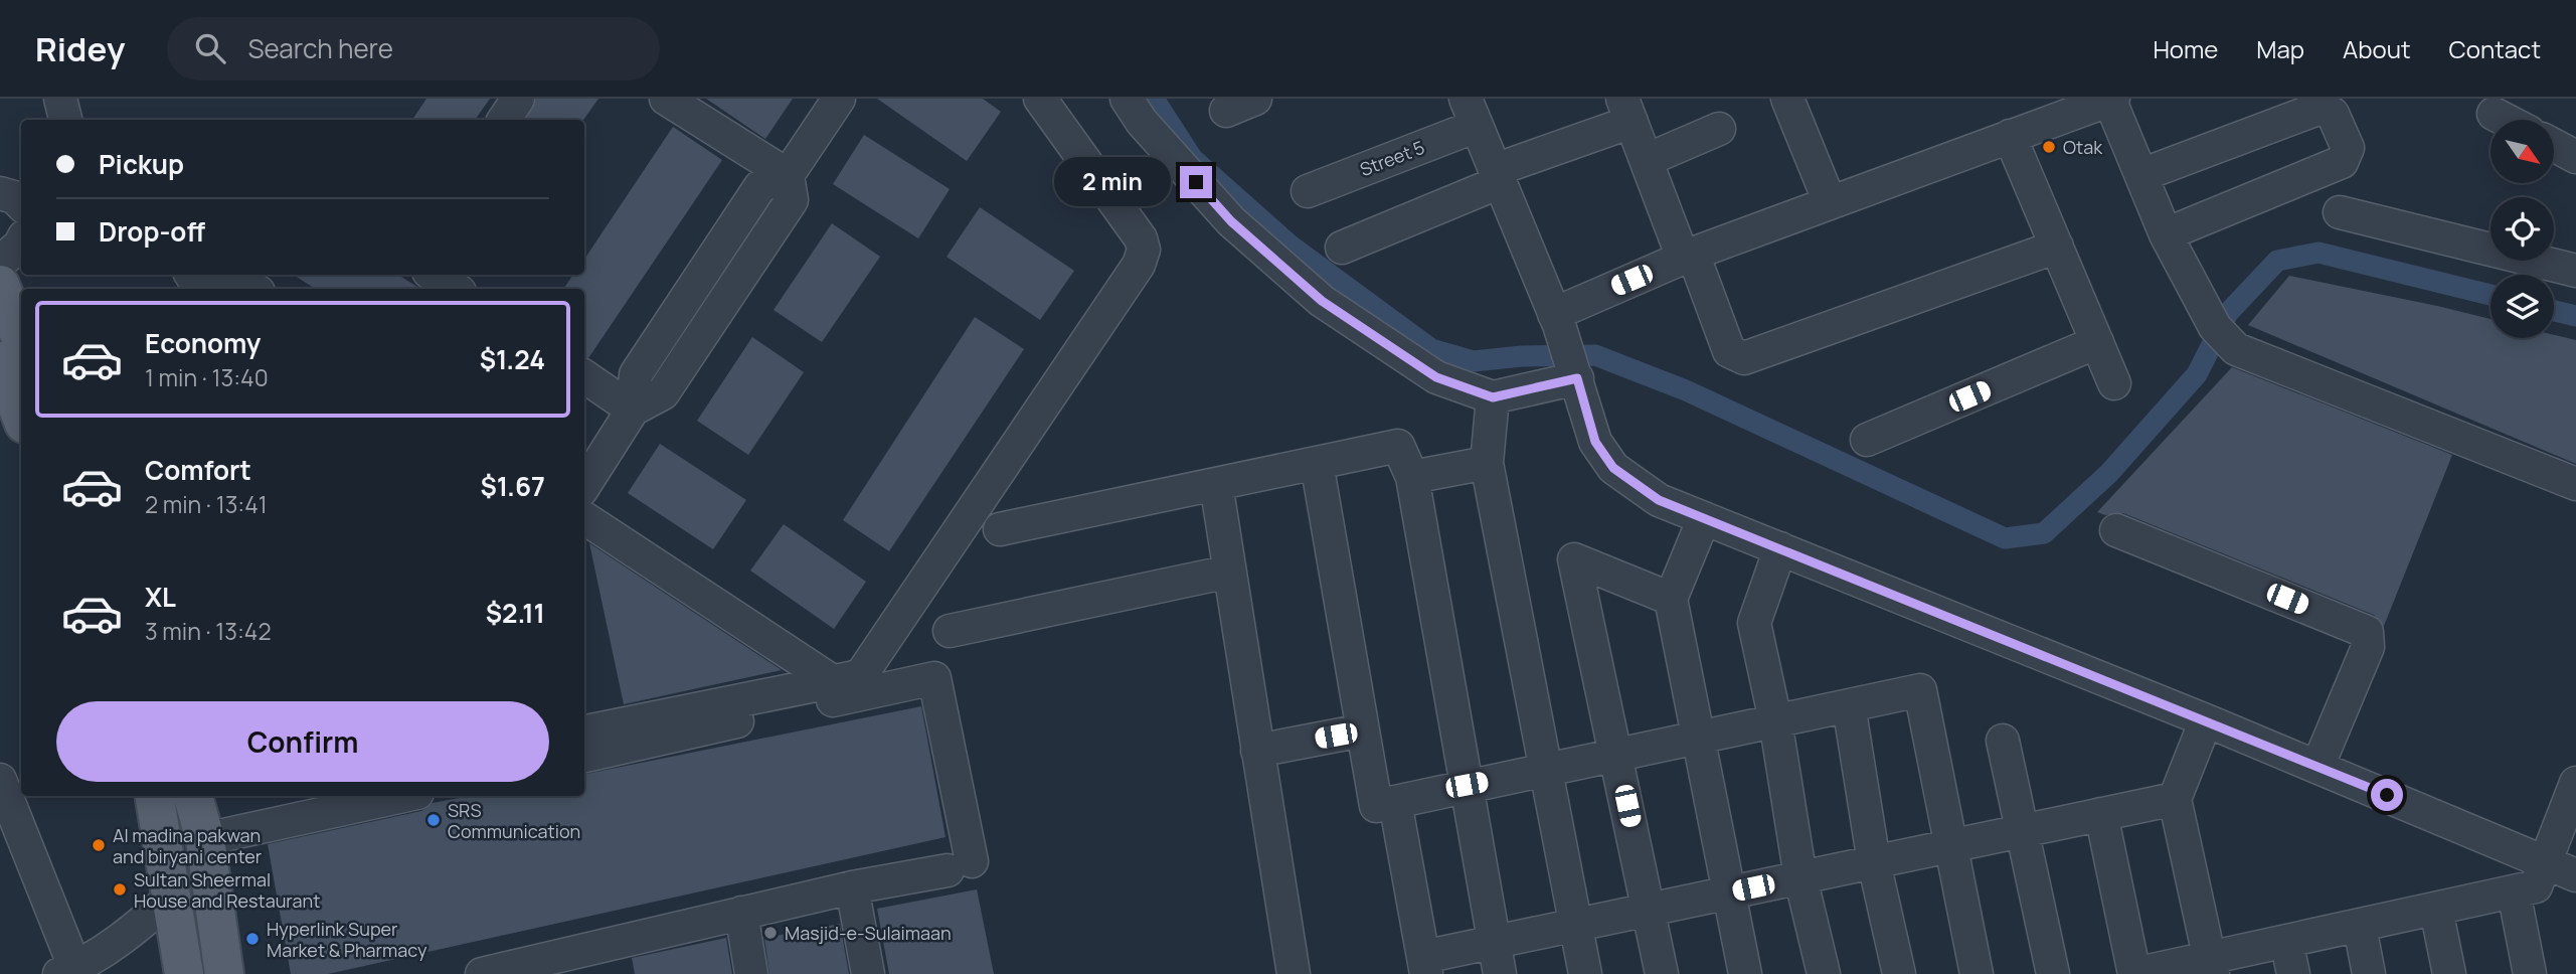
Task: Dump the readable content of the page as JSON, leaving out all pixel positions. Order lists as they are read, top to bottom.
{
  "streets": {
    "street": ["Street 5"]
  },
  "places": [
    "Otak",
    "SRS Communication",
    "Al madina pakwan and biryani center",
    "Sultan Sheermal House and Restaurant",
    "Masjid-e-Sulaimaan",
    "Hyperlink Super Market & Pharmacy"
  ],
  "north": "bottom right",
  "page": {
    "header": "Ridey",
    "search": "Search here",
    "nav": [
      "Home",
      "Map",
      "About",
      "Contact"
    ],
    "banner": ["Pickup", "Drop-off"],
    "bubble": "2 min",
    "list": [
      {
        "name": "Economy",
        "note": "1 min · 13:40",
        "value": "$1.24"
      },
      {
        "name": "Comfort",
        "note": "2 min · 13:41",
        "value": "$1.67"
      },
      {
        "name": "XL",
        "note": "3 min · 13:42",
        "value": "$2.11"
      }
    ],
    "buttons": "Confirm"
  }
}
